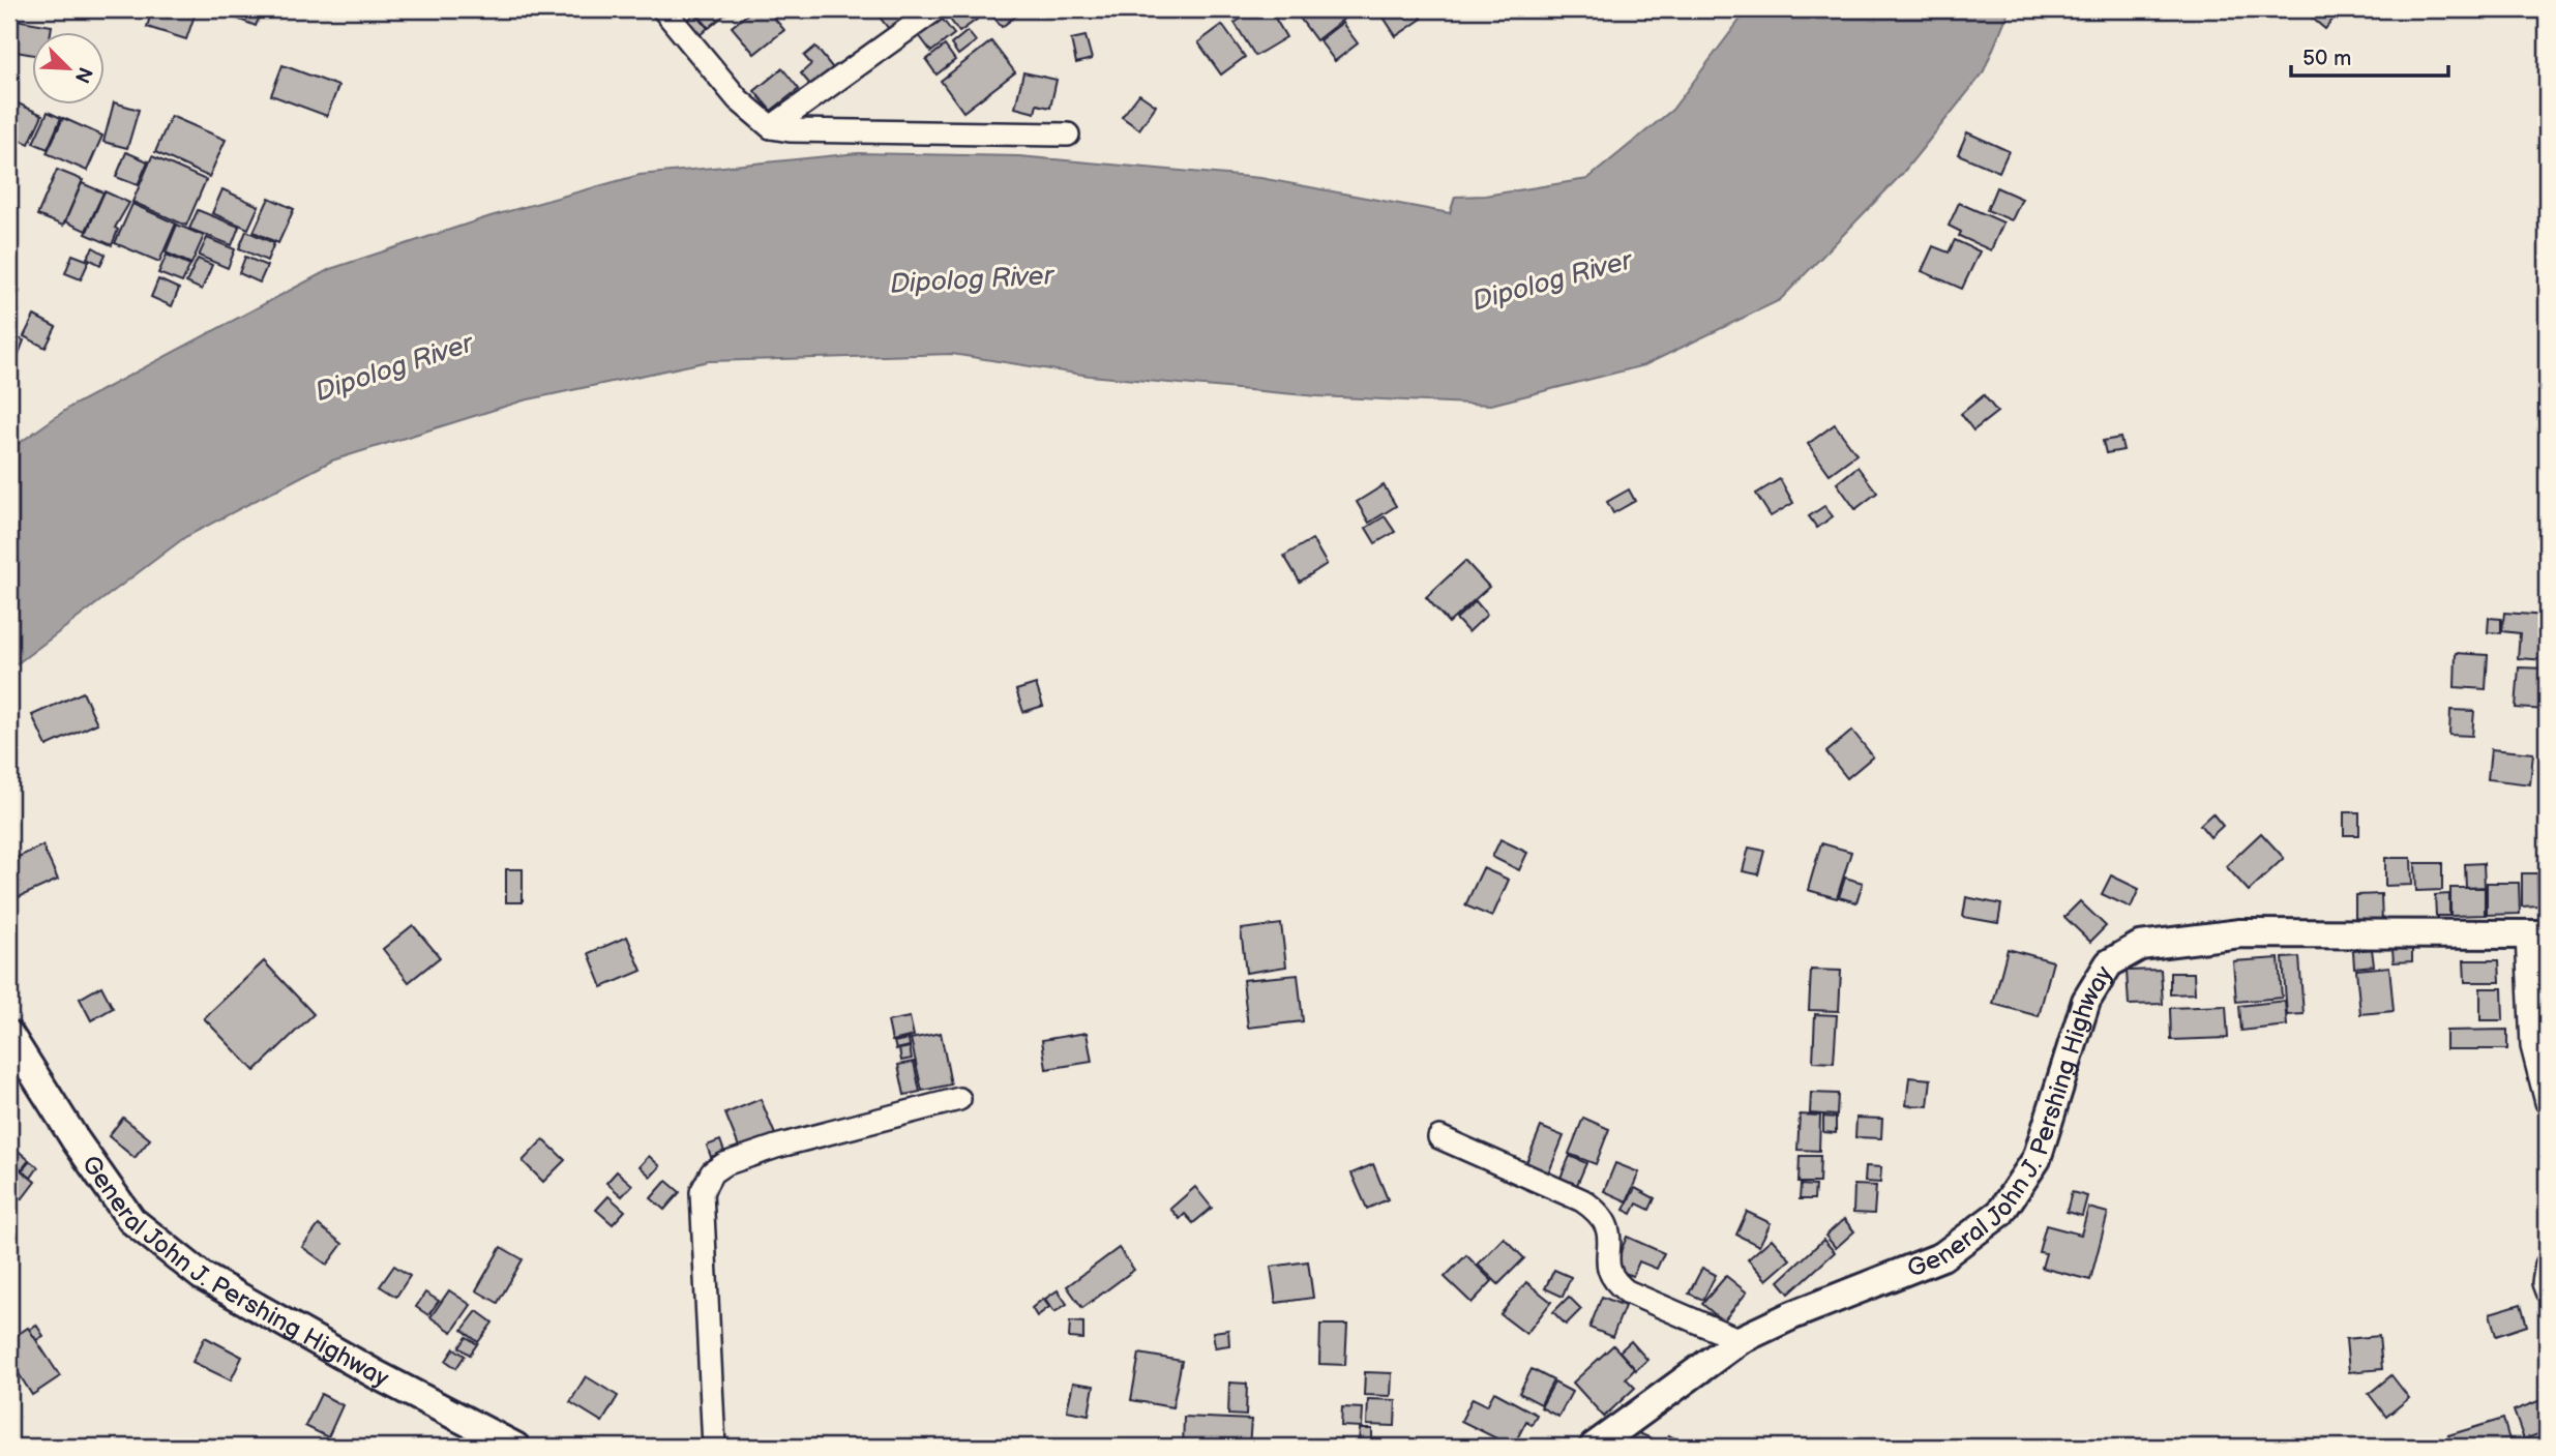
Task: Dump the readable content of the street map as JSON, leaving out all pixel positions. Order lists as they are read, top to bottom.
{
  "streets": {
    "main road": ["General John J. Pershing Highway"]
  },
  "water": ["Dipolog River"],
  "scale_bar": "50 m",
  "north": "bottom right"
}
